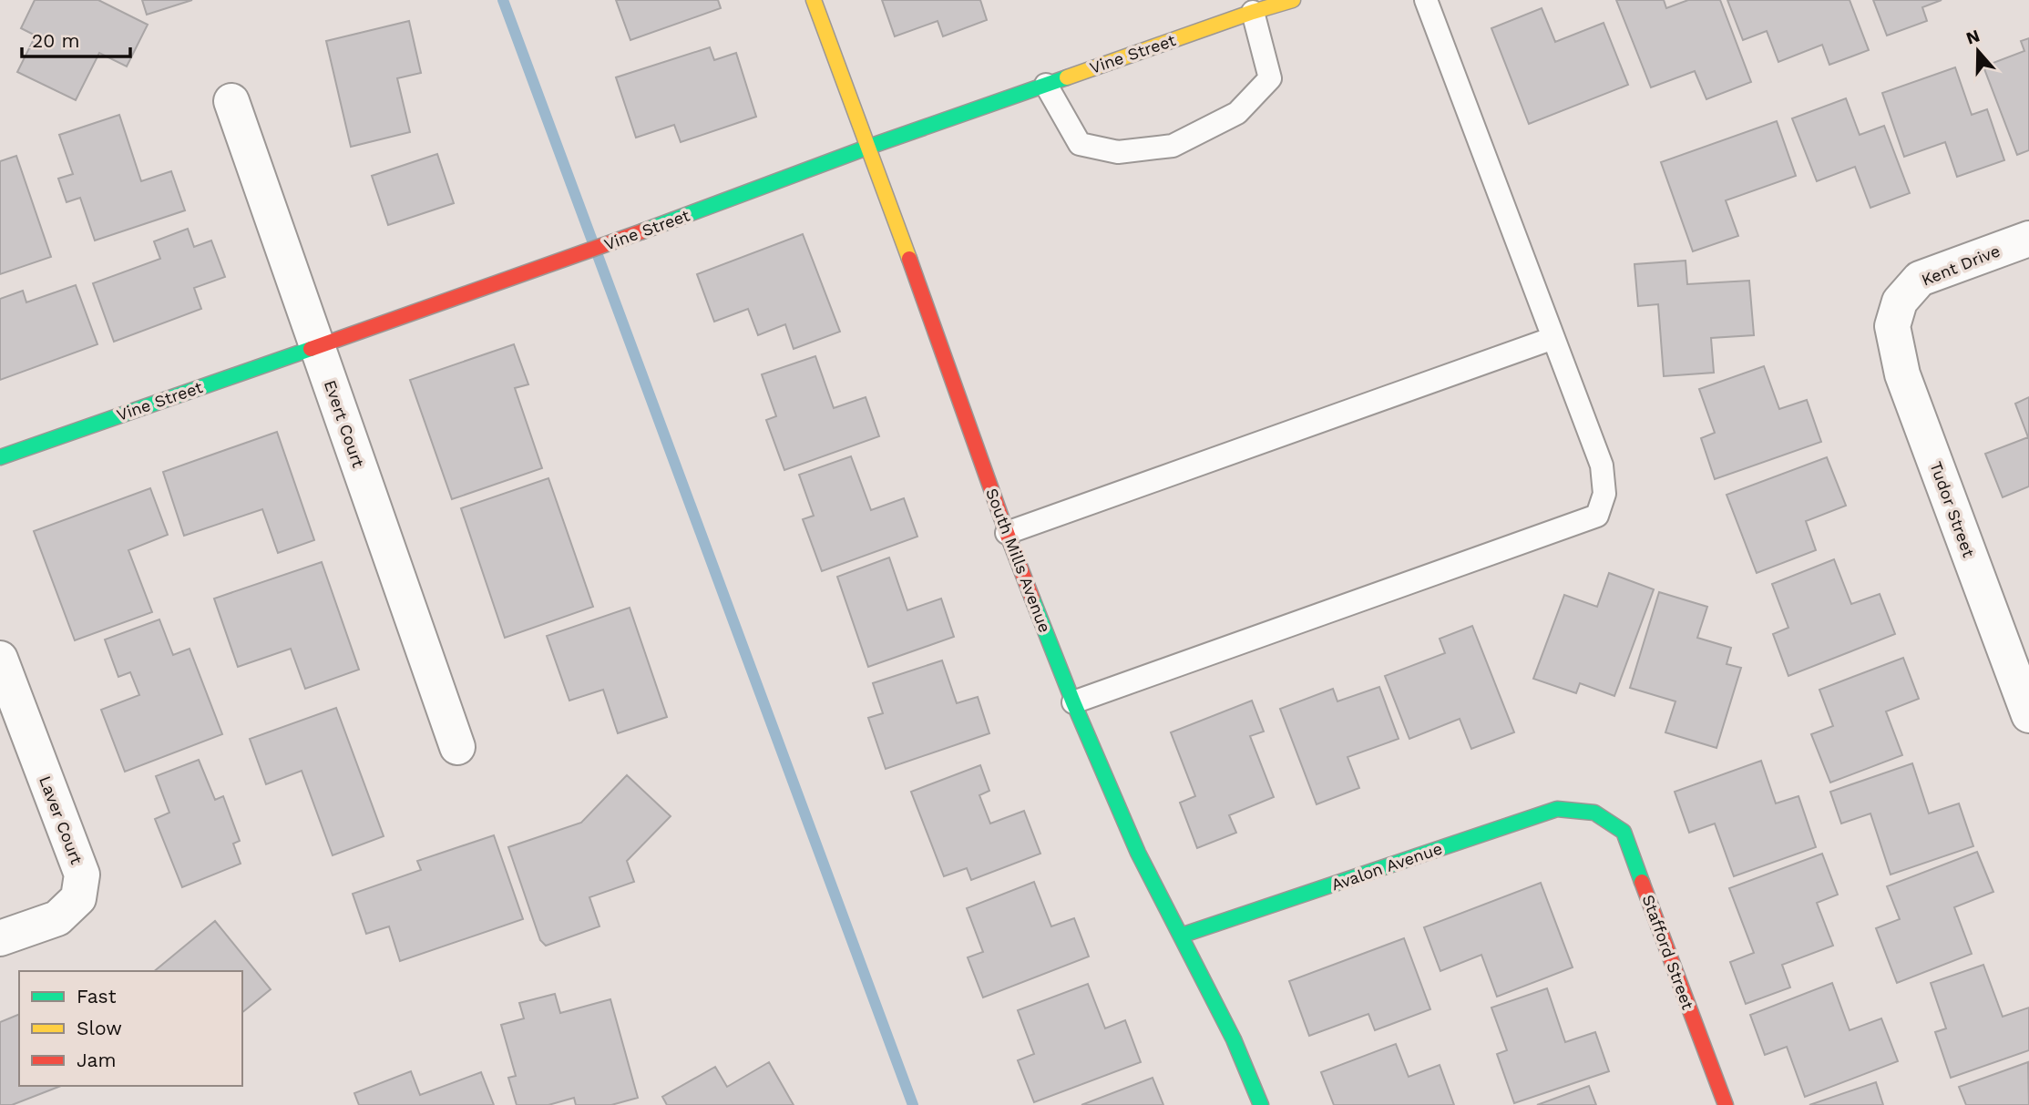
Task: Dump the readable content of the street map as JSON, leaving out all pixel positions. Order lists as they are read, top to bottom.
{
  "streets": {
    "street": [
      "Vine Street",
      "Kent Drive",
      "Evert Court",
      "Tudor Street",
      "South Mills Avenue",
      "Laver Court",
      "Avalon Avenue",
      "Stafford Street"
    ]
  },
  "crossings": [
    ["Vine Street", "Evert Court"],
    ["Vine Street", "South Mills Avenue"],
    ["Kent Drive", "Tudor Street"],
    ["South Mills Avenue", "Avalon Avenue"],
    ["Avalon Avenue", "Stafford Street"]
  ],
  "legend": ["Fast", "Slow", "Jam"],
  "scale_bar": "20 m",
  "north": "top"
}
